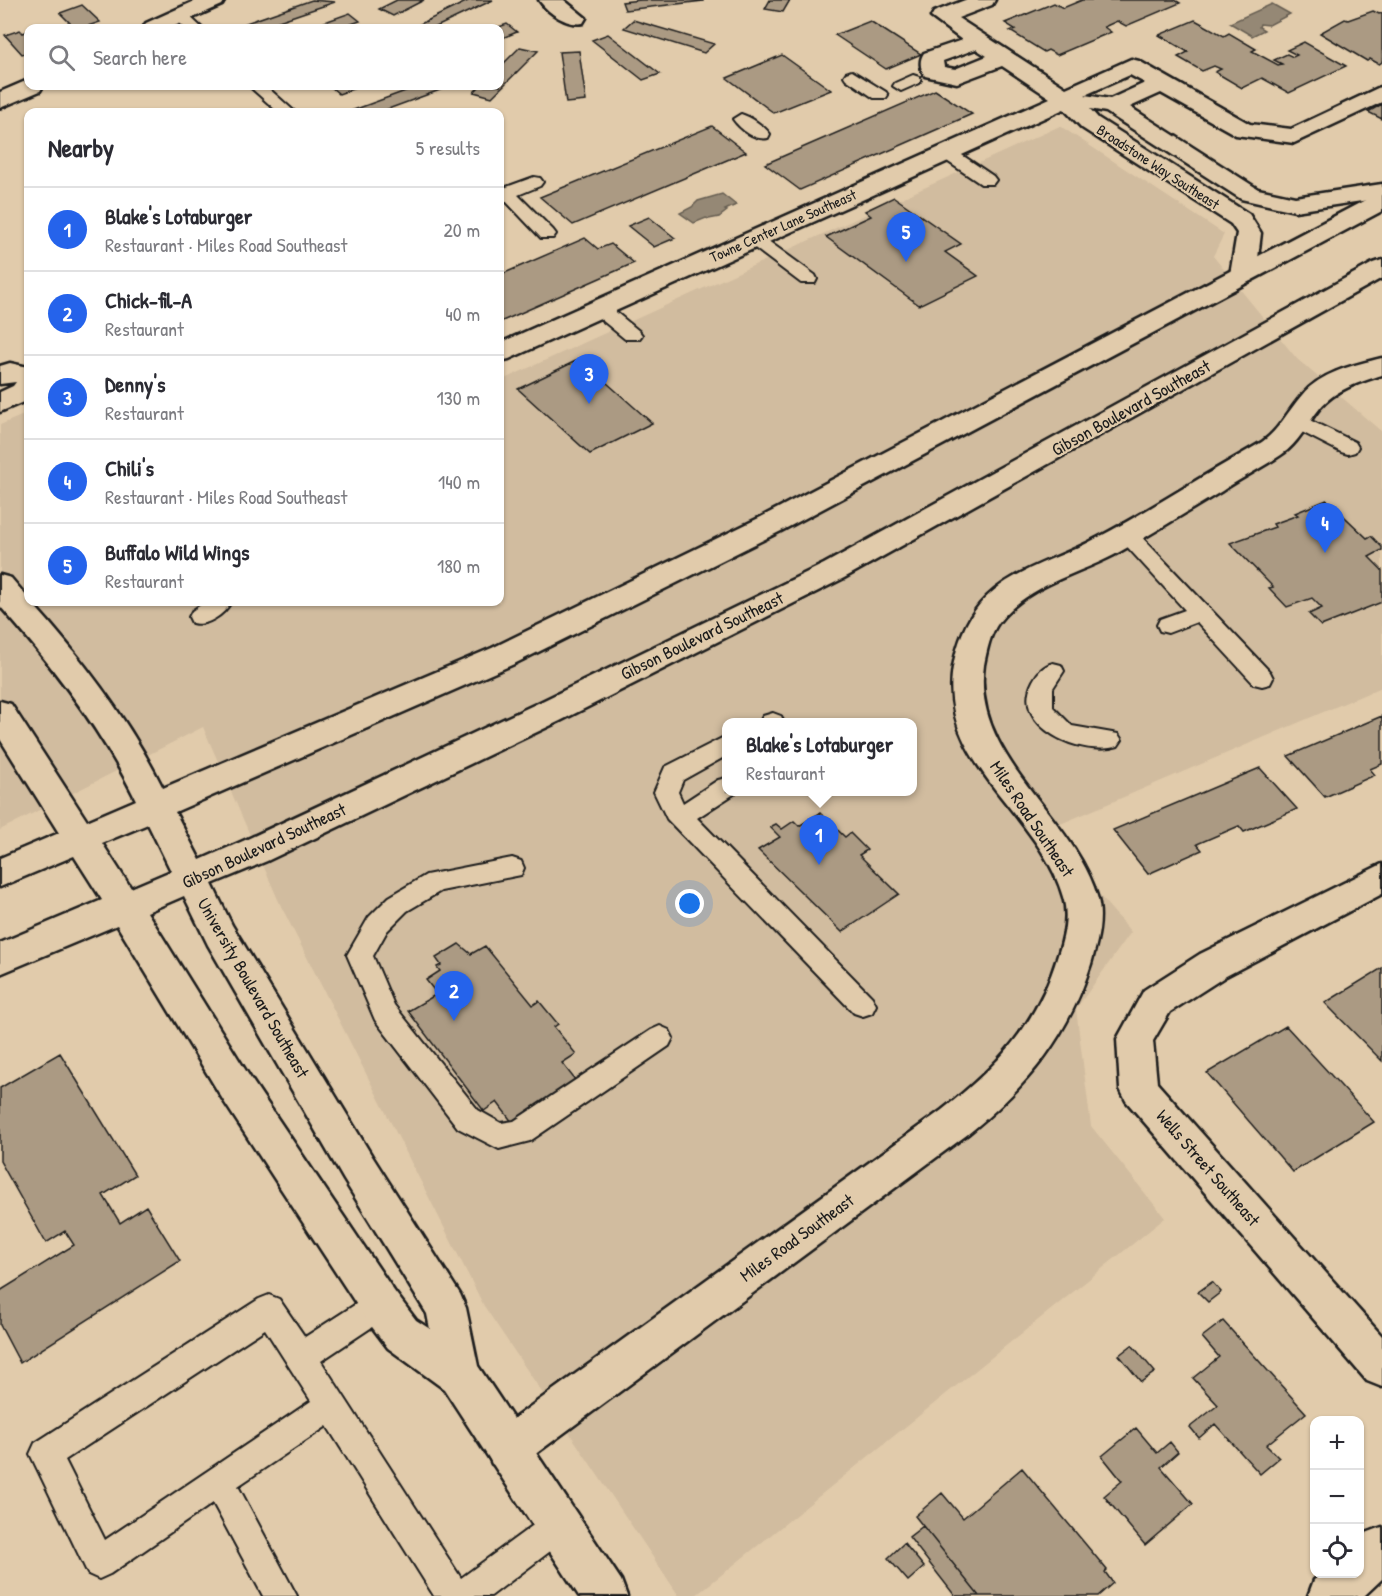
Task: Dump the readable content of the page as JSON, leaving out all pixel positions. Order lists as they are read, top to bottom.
{
  "streets": {
    "street": [
      "Broadstone Way Southeast",
      "Towne Center Lane Southeast",
      "Gibson Boulevard Southeast",
      "Miles Road Southeast",
      "University Boulevard Southeast",
      "Wells Street Southeast"
    ]
  },
  "crossings": [
    ["Broadstone Way Southeast", "Towne Center Lane Southeast"],
    ["Gibson Boulevard Southeast", "University Boulevard Southeast"],
    ["Miles Road Southeast", "University Boulevard Southeast"]
  ],
  "page": {
    "search": "Search here",
    "heading": ["Nearby", "5 results"],
    "list": [
      {
        "mark": "1",
        "name": "Blake's Lotaburger",
        "note": "Restaurant · Miles Road Southeast",
        "value": "20 m"
      },
      {
        "mark": "2",
        "name": "Chick-fil-A",
        "note": "Restaurant",
        "value": "40 m"
      },
      {
        "mark": "3",
        "name": "Denny's",
        "note": "Restaurant",
        "value": "130 m"
      },
      {
        "mark": "4",
        "name": "Chili's",
        "note": "Restaurant · Miles Road Southeast",
        "value": "140 m"
      },
      {
        "mark": "5",
        "name": "Buffalo Wild Wings",
        "note": "Restaurant",
        "value": "180 m"
      }
    ],
    "pins": [
      "5",
      "3",
      "4",
      "1",
      "2"
    ],
    "popup": ["Blake's Lotaburger", "Restaurant"],
    "map_buttons": ["+", "−"]
  }
}
